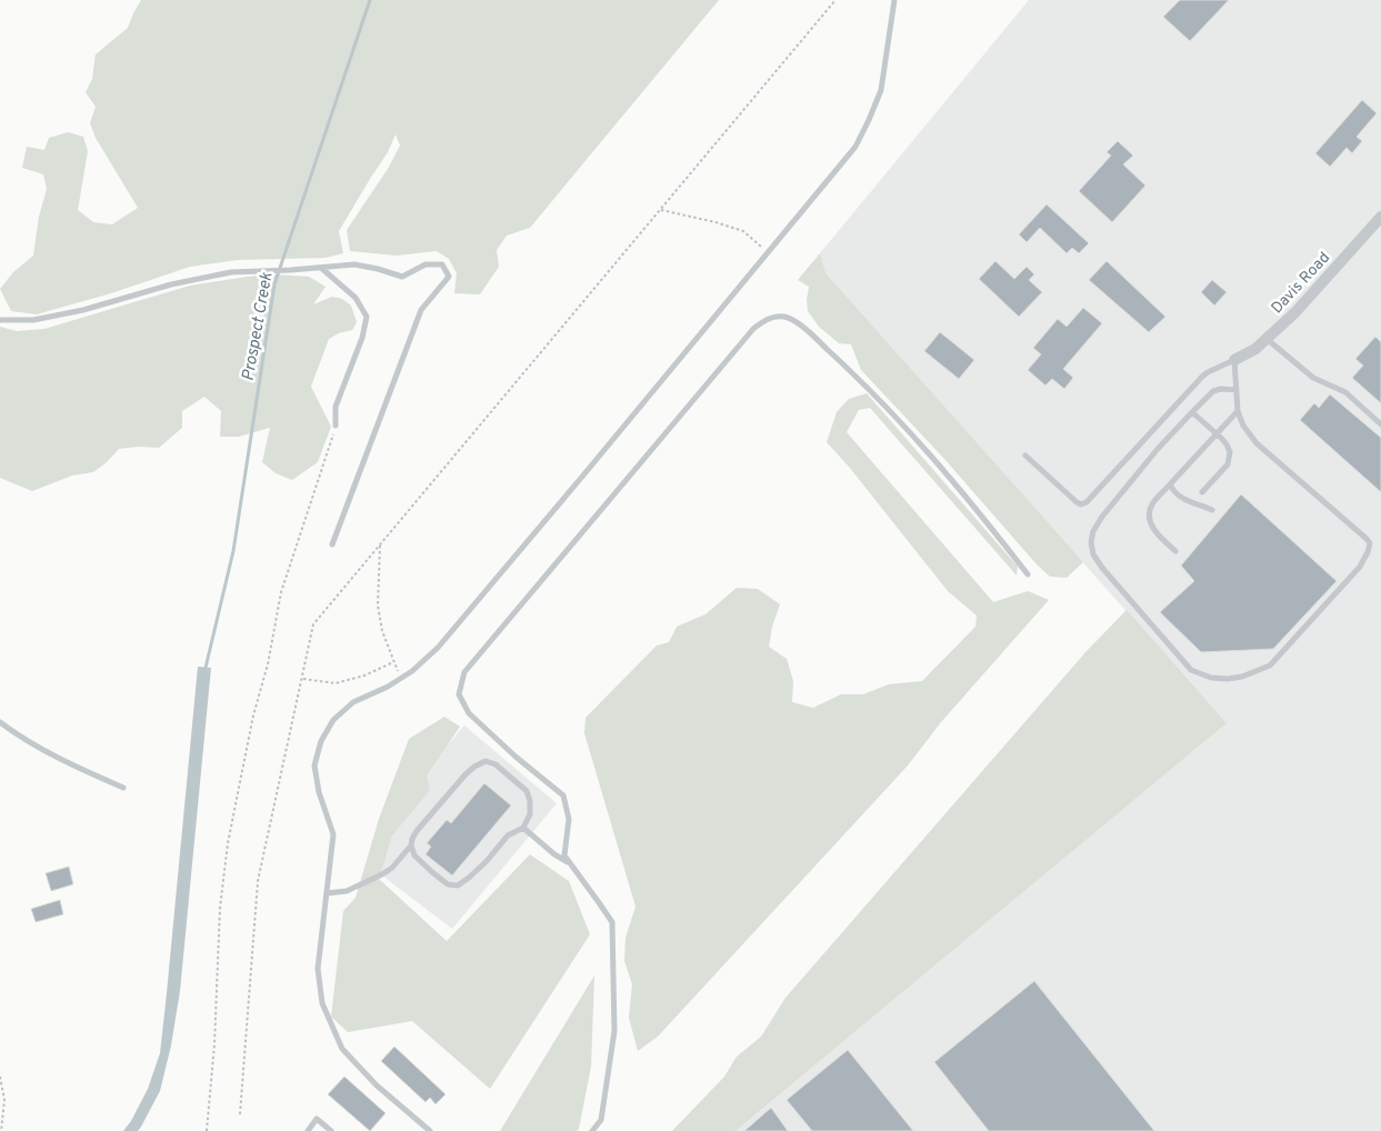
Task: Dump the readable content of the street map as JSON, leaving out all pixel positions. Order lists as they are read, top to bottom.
{
  "streets": {
    "street": ["Davis Road"]
  },
  "water": ["Prospect Creek"]
}
